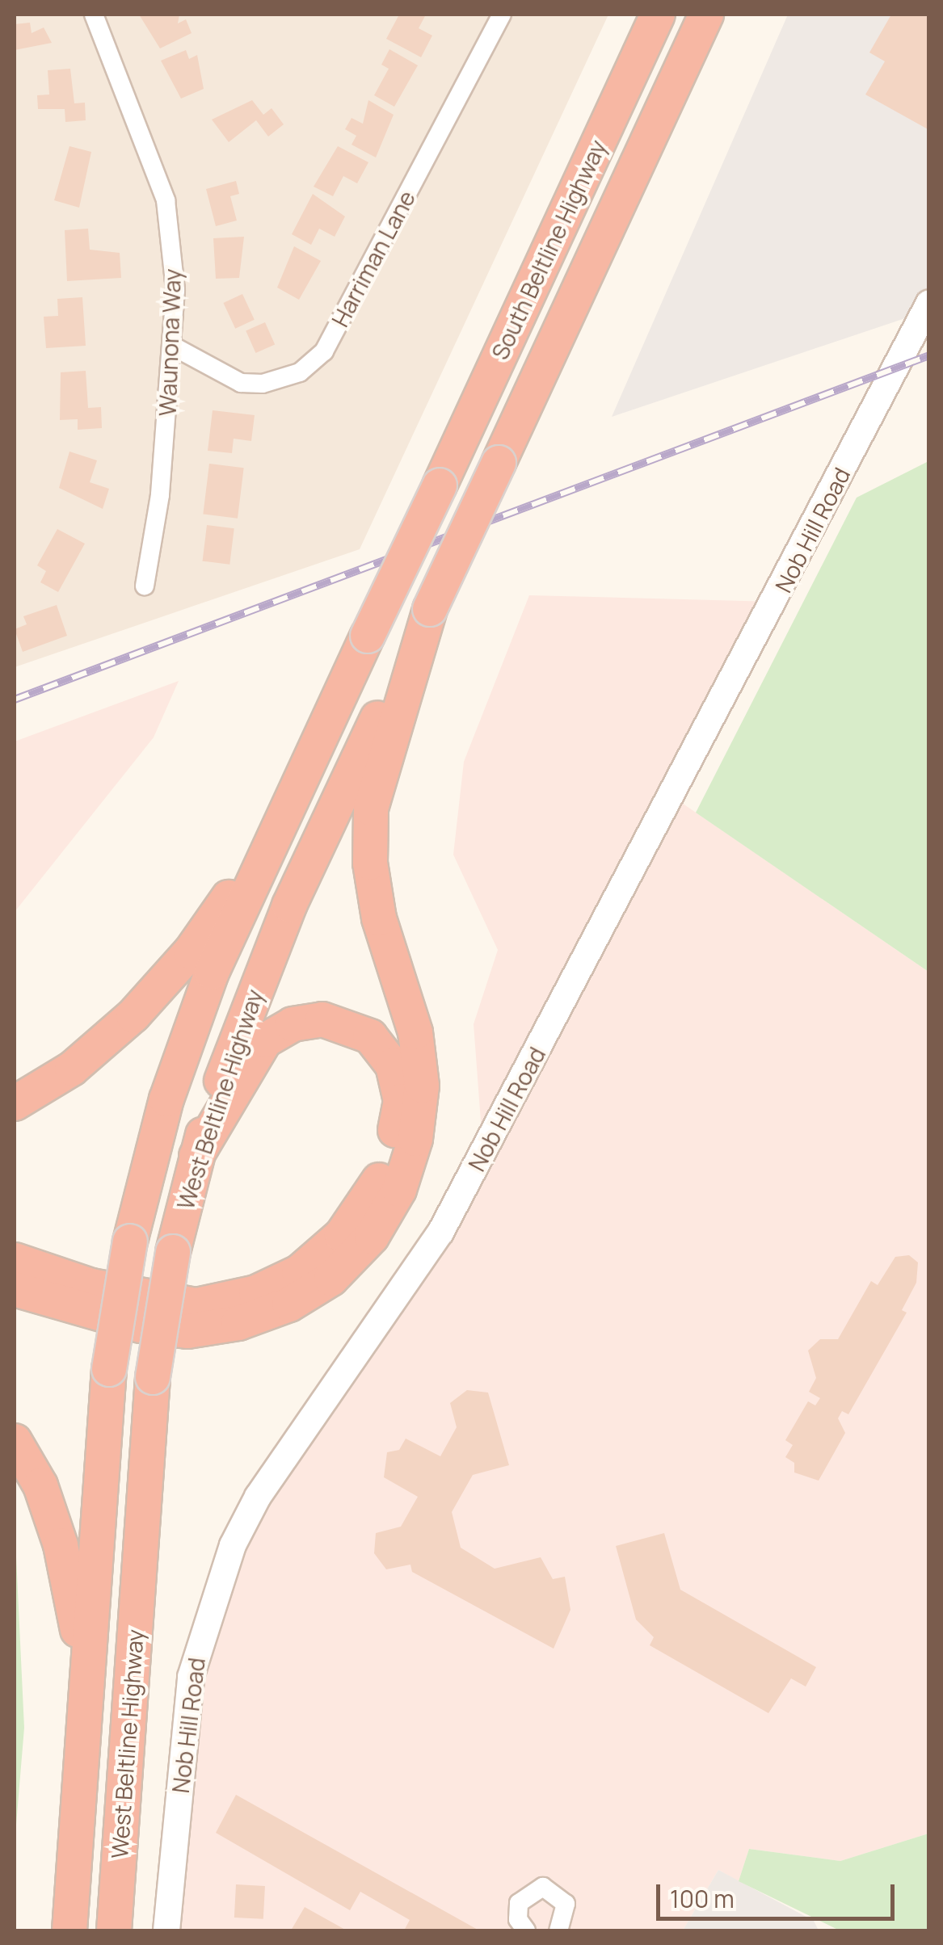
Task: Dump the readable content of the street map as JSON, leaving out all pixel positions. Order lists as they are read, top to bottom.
{
  "streets": {
    "highway": ["South Beltline Highway", "West Beltline Highway"],
    "street": ["Harriman Lane", "Waunona Way", "Nob Hill Road"]
  },
  "crossings": [
    ["South Beltline Highway", "West Beltline Highway"],
    ["Harriman Lane", "Waunona Way"]
  ],
  "scale_bar": "100 m"
}
